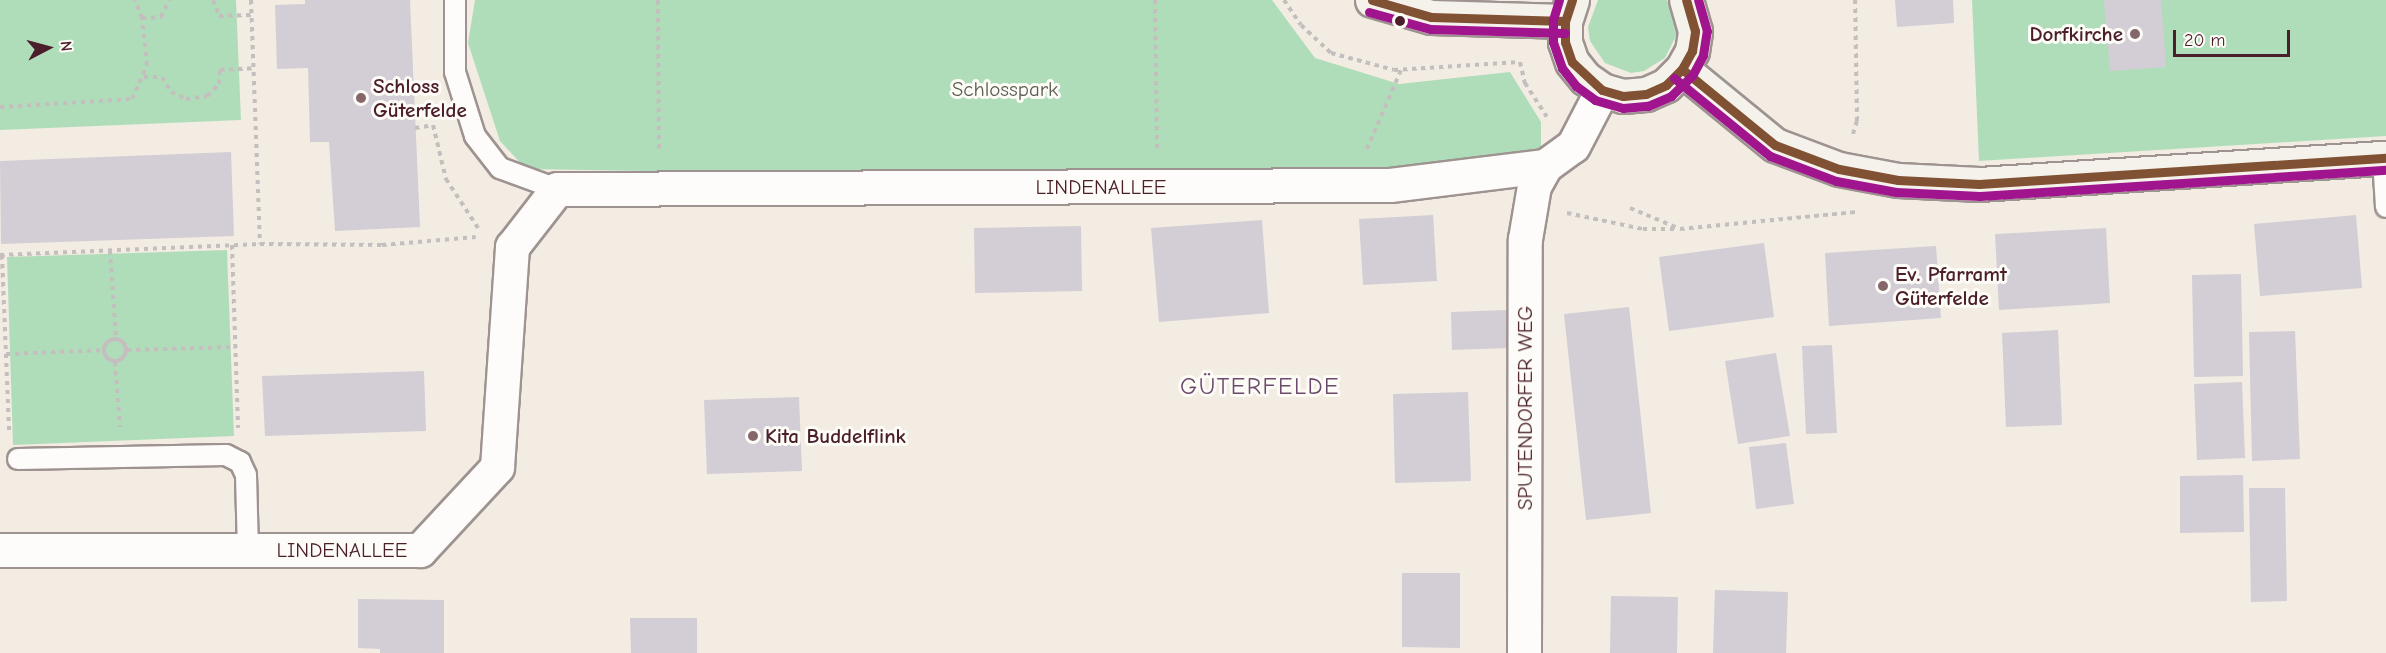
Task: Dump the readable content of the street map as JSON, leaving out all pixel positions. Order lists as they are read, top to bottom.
{
  "streets": {
    "street": ["LINDENALLEE", "SPUTENDORFER WEG"]
  },
  "crossings": [
    ["LINDENALLEE", "SPUTENDORFER WEG"]
  ],
  "districts": ["GÜTERFELDE"],
  "parks": ["Schlosspark"],
  "places": [
    "Dorfkirche",
    "Schloss Güterfelde",
    "Ev. Pfarramt Güterfelde",
    "Kita Buddelflink"
  ],
  "scale_bar": "20 m",
  "north": "right"
}
